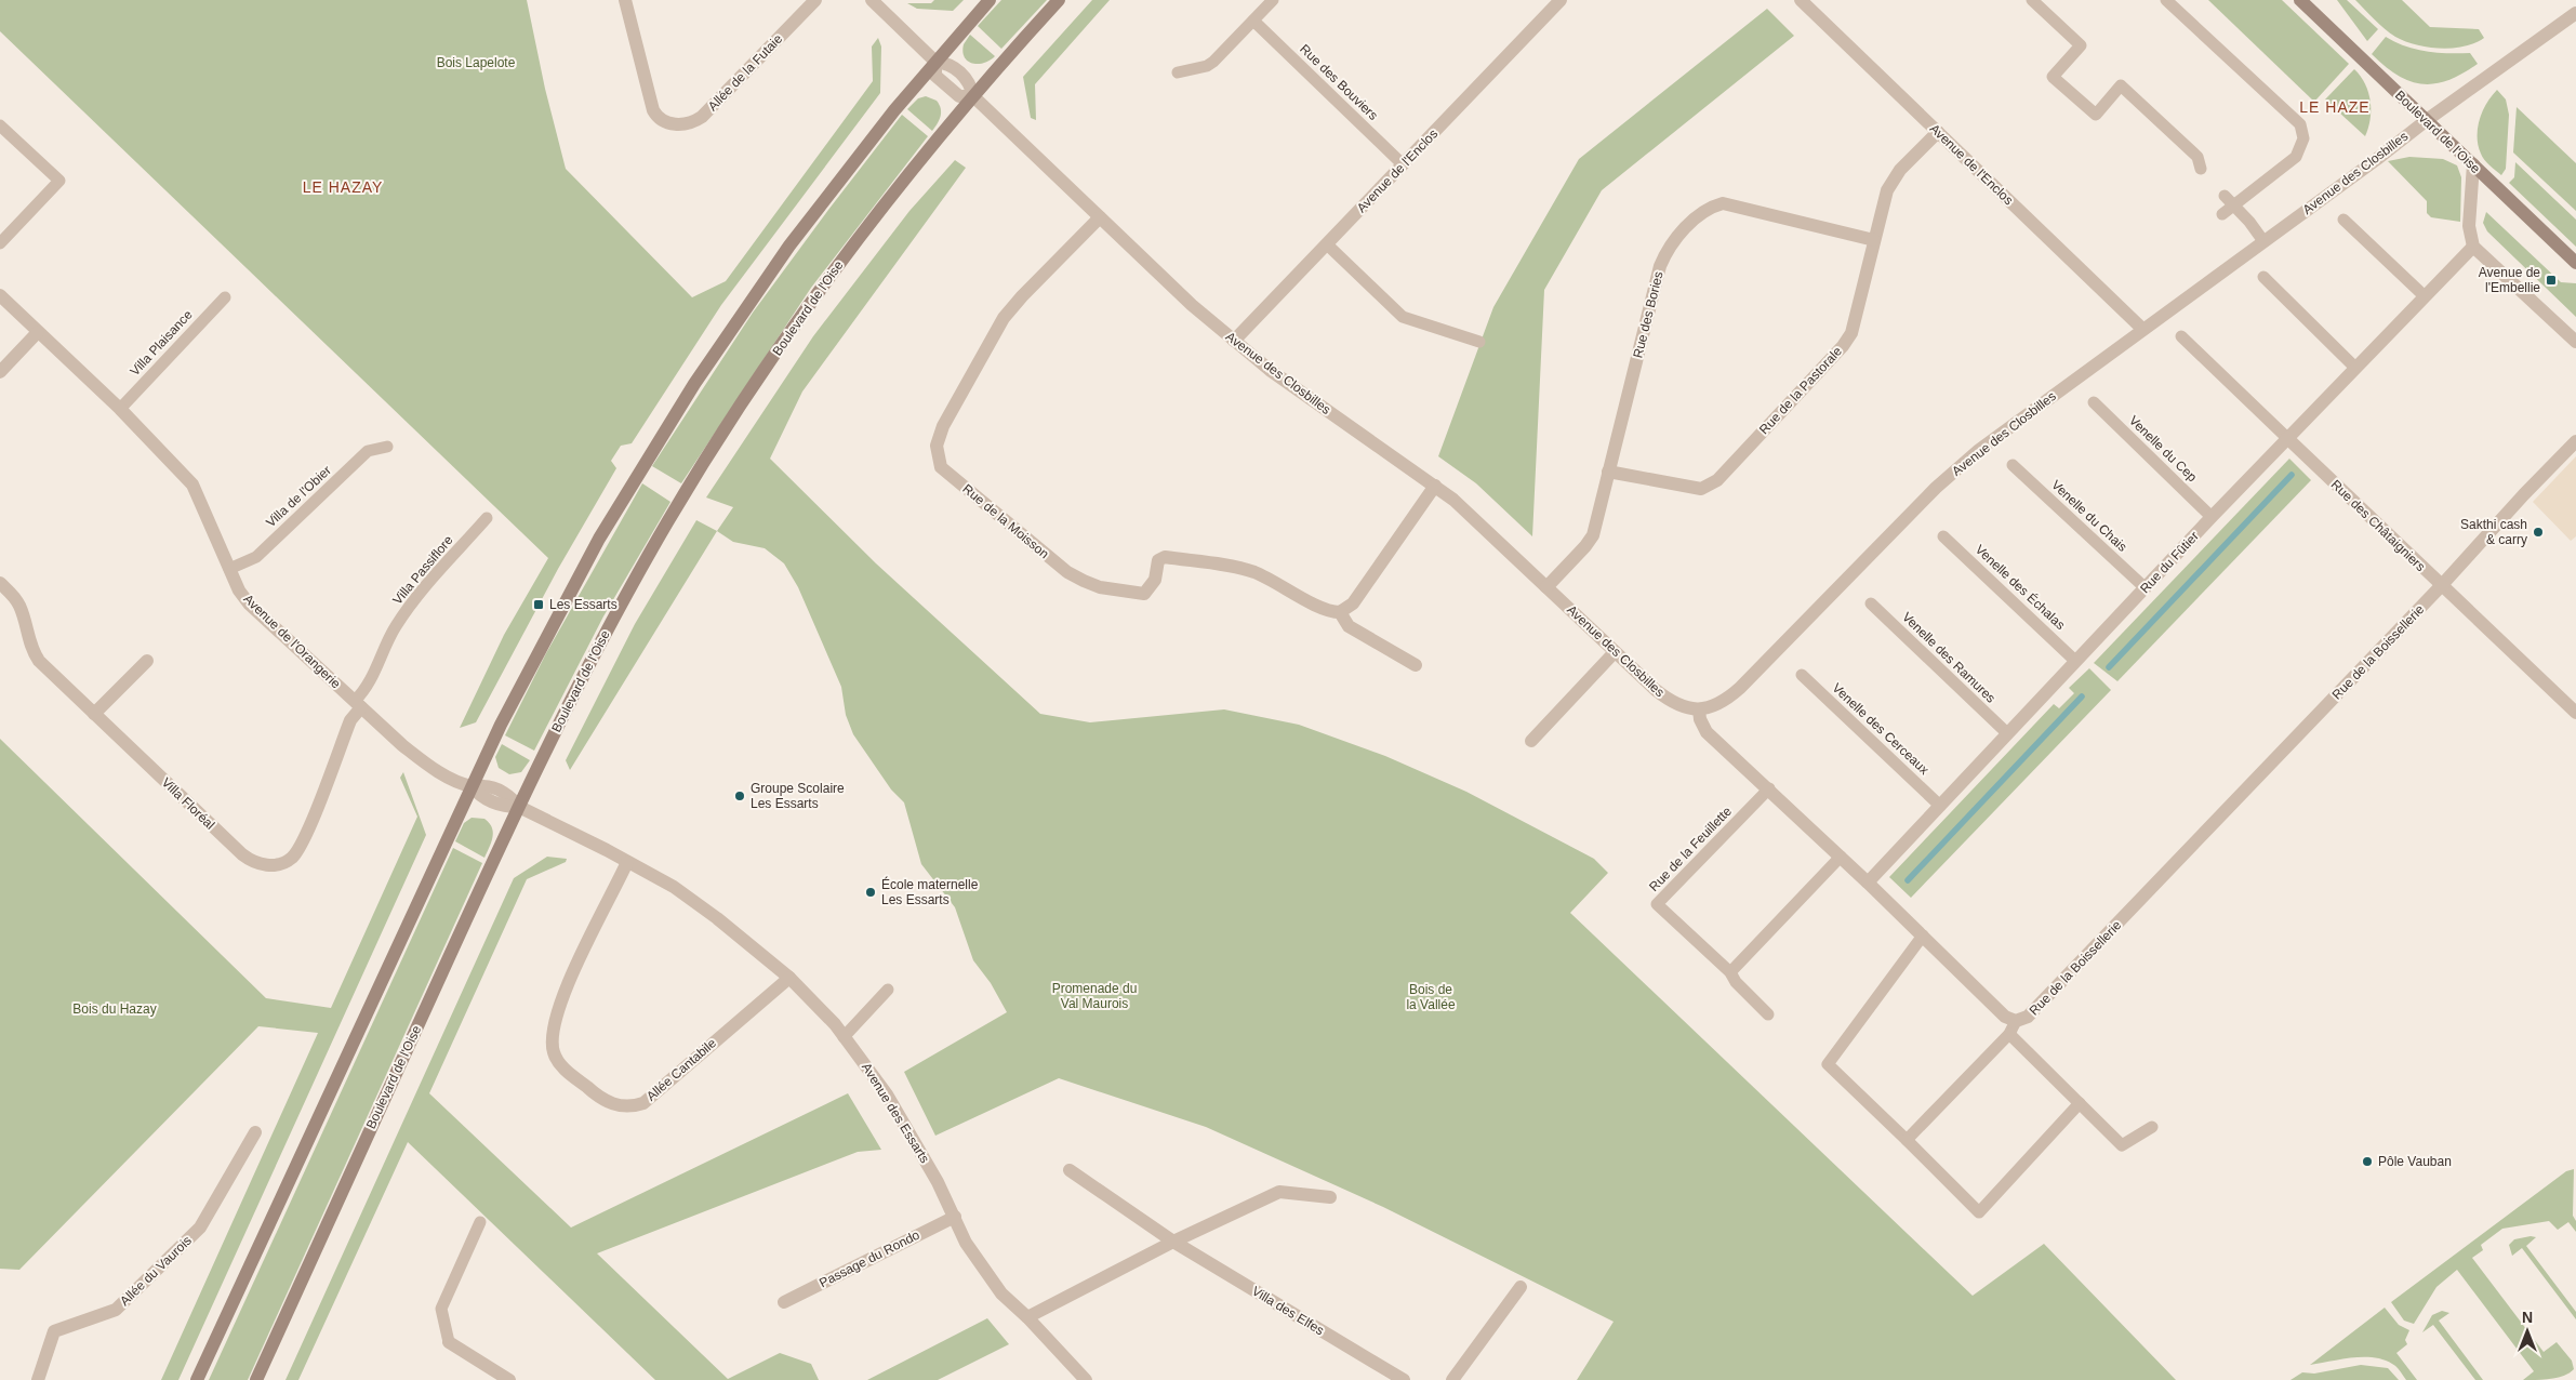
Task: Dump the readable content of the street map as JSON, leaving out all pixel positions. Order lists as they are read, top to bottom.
{
  "streets": {
    "main road": ["Boulevard de l'Oise"],
    "street": [
      "Allée de la Futaie",
      "Avenue de l'Enclos",
      "Avenue des Closbilles",
      "Rue des Bories",
      "Rue de la Pastorale",
      "Rue de la Moisson",
      "Rue des Châtaigniers",
      "Rue du Fûtier",
      "Avenue de l'Orangerie",
      "Rue de la Boissellerie",
      "Villa Floréal",
      "Allée Cantabile",
      "Avenue des Essarts",
      "Passage du Rondo",
      "Allée du Vaurois",
      "Villa des Elfes"
    ],
    "lane": [
      "Rue des Bouviers",
      "Villa Plaisance",
      "Venelle du Cep",
      "Villa de l'Obier",
      "Venelle du Chais",
      "Villa Passiflore",
      "Venelle des Échalas",
      "Venelle des Ramures",
      "Venelle des Cerceaux",
      "Rue de la Feuillette"
    ]
  },
  "crossings": [
    ["Rue des Bouviers", "Avenue de l'Enclos"],
    ["Boulevard de l'Oise", "Avenue des Closbilles"],
    ["Boulevard de l'Oise", "Avenue de l'Orangerie"],
    ["Boulevard de l'Oise", "Avenue des Essarts"],
    ["Avenue de l'Enclos", "Avenue des Closbilles"],
    ["Avenue de l'Enclos", "Rue de la Pastorale"],
    ["Avenue des Closbilles", "Rue des Bories"],
    ["Avenue des Closbilles", "Rue de la Moisson"],
    ["Avenue des Closbilles", "Rue de la Boissellerie"],
    ["Rue des Bories", "Rue de la Pastorale"],
    ["Villa Plaisance", "Avenue de l'Orangerie"],
    ["Venelle du Cep", "Rue du Fûtier"],
    ["Villa de l'Obier", "Avenue de l'Orangerie"],
    ["Venelle du Chais", "Rue du Fûtier"],
    ["Rue des Châtaigniers", "Rue du Fûtier"],
    ["Rue des Châtaigniers", "Rue de la Boissellerie"],
    ["Rue du Fûtier", "Venelle des Échalas"],
    ["Rue du Fûtier", "Rue de la Boissellerie"],
    ["Rue du Fûtier", "Venelle des Ramures"],
    ["Rue du Fûtier", "Venelle des Cerceaux"],
    ["Villa Passiflore", "Avenue de l'Orangerie"],
    ["Villa Passiflore", "Villa Floréal"],
    ["Avenue de l'Orangerie", "Villa Floréal"],
    ["Avenue de l'Orangerie", "Avenue des Essarts"],
    ["Rue de la Boissellerie", "Rue de la Feuillette"],
    ["Allée Cantabile", "Avenue des Essarts"],
    ["Avenue des Essarts", "Passage du Rondo"]
  ],
  "districts": ["LE HAZE", "LE HAZAY"],
  "parks": [
    "Bois Lapelote",
    "Promenade du Val Maurois",
    "Bois de la Vallée",
    "Bois du Hazay"
  ],
  "places": {
    "transit": ["Avenue de l'Embellie", "Les Essarts"],
    "other": [
      "Sakthi cash & carry",
      "Groupe Scolaire Les Essarts",
      "École maternelle Les Essarts",
      "Pôle Vauban"
    ]
  },
  "north": "top"
}
